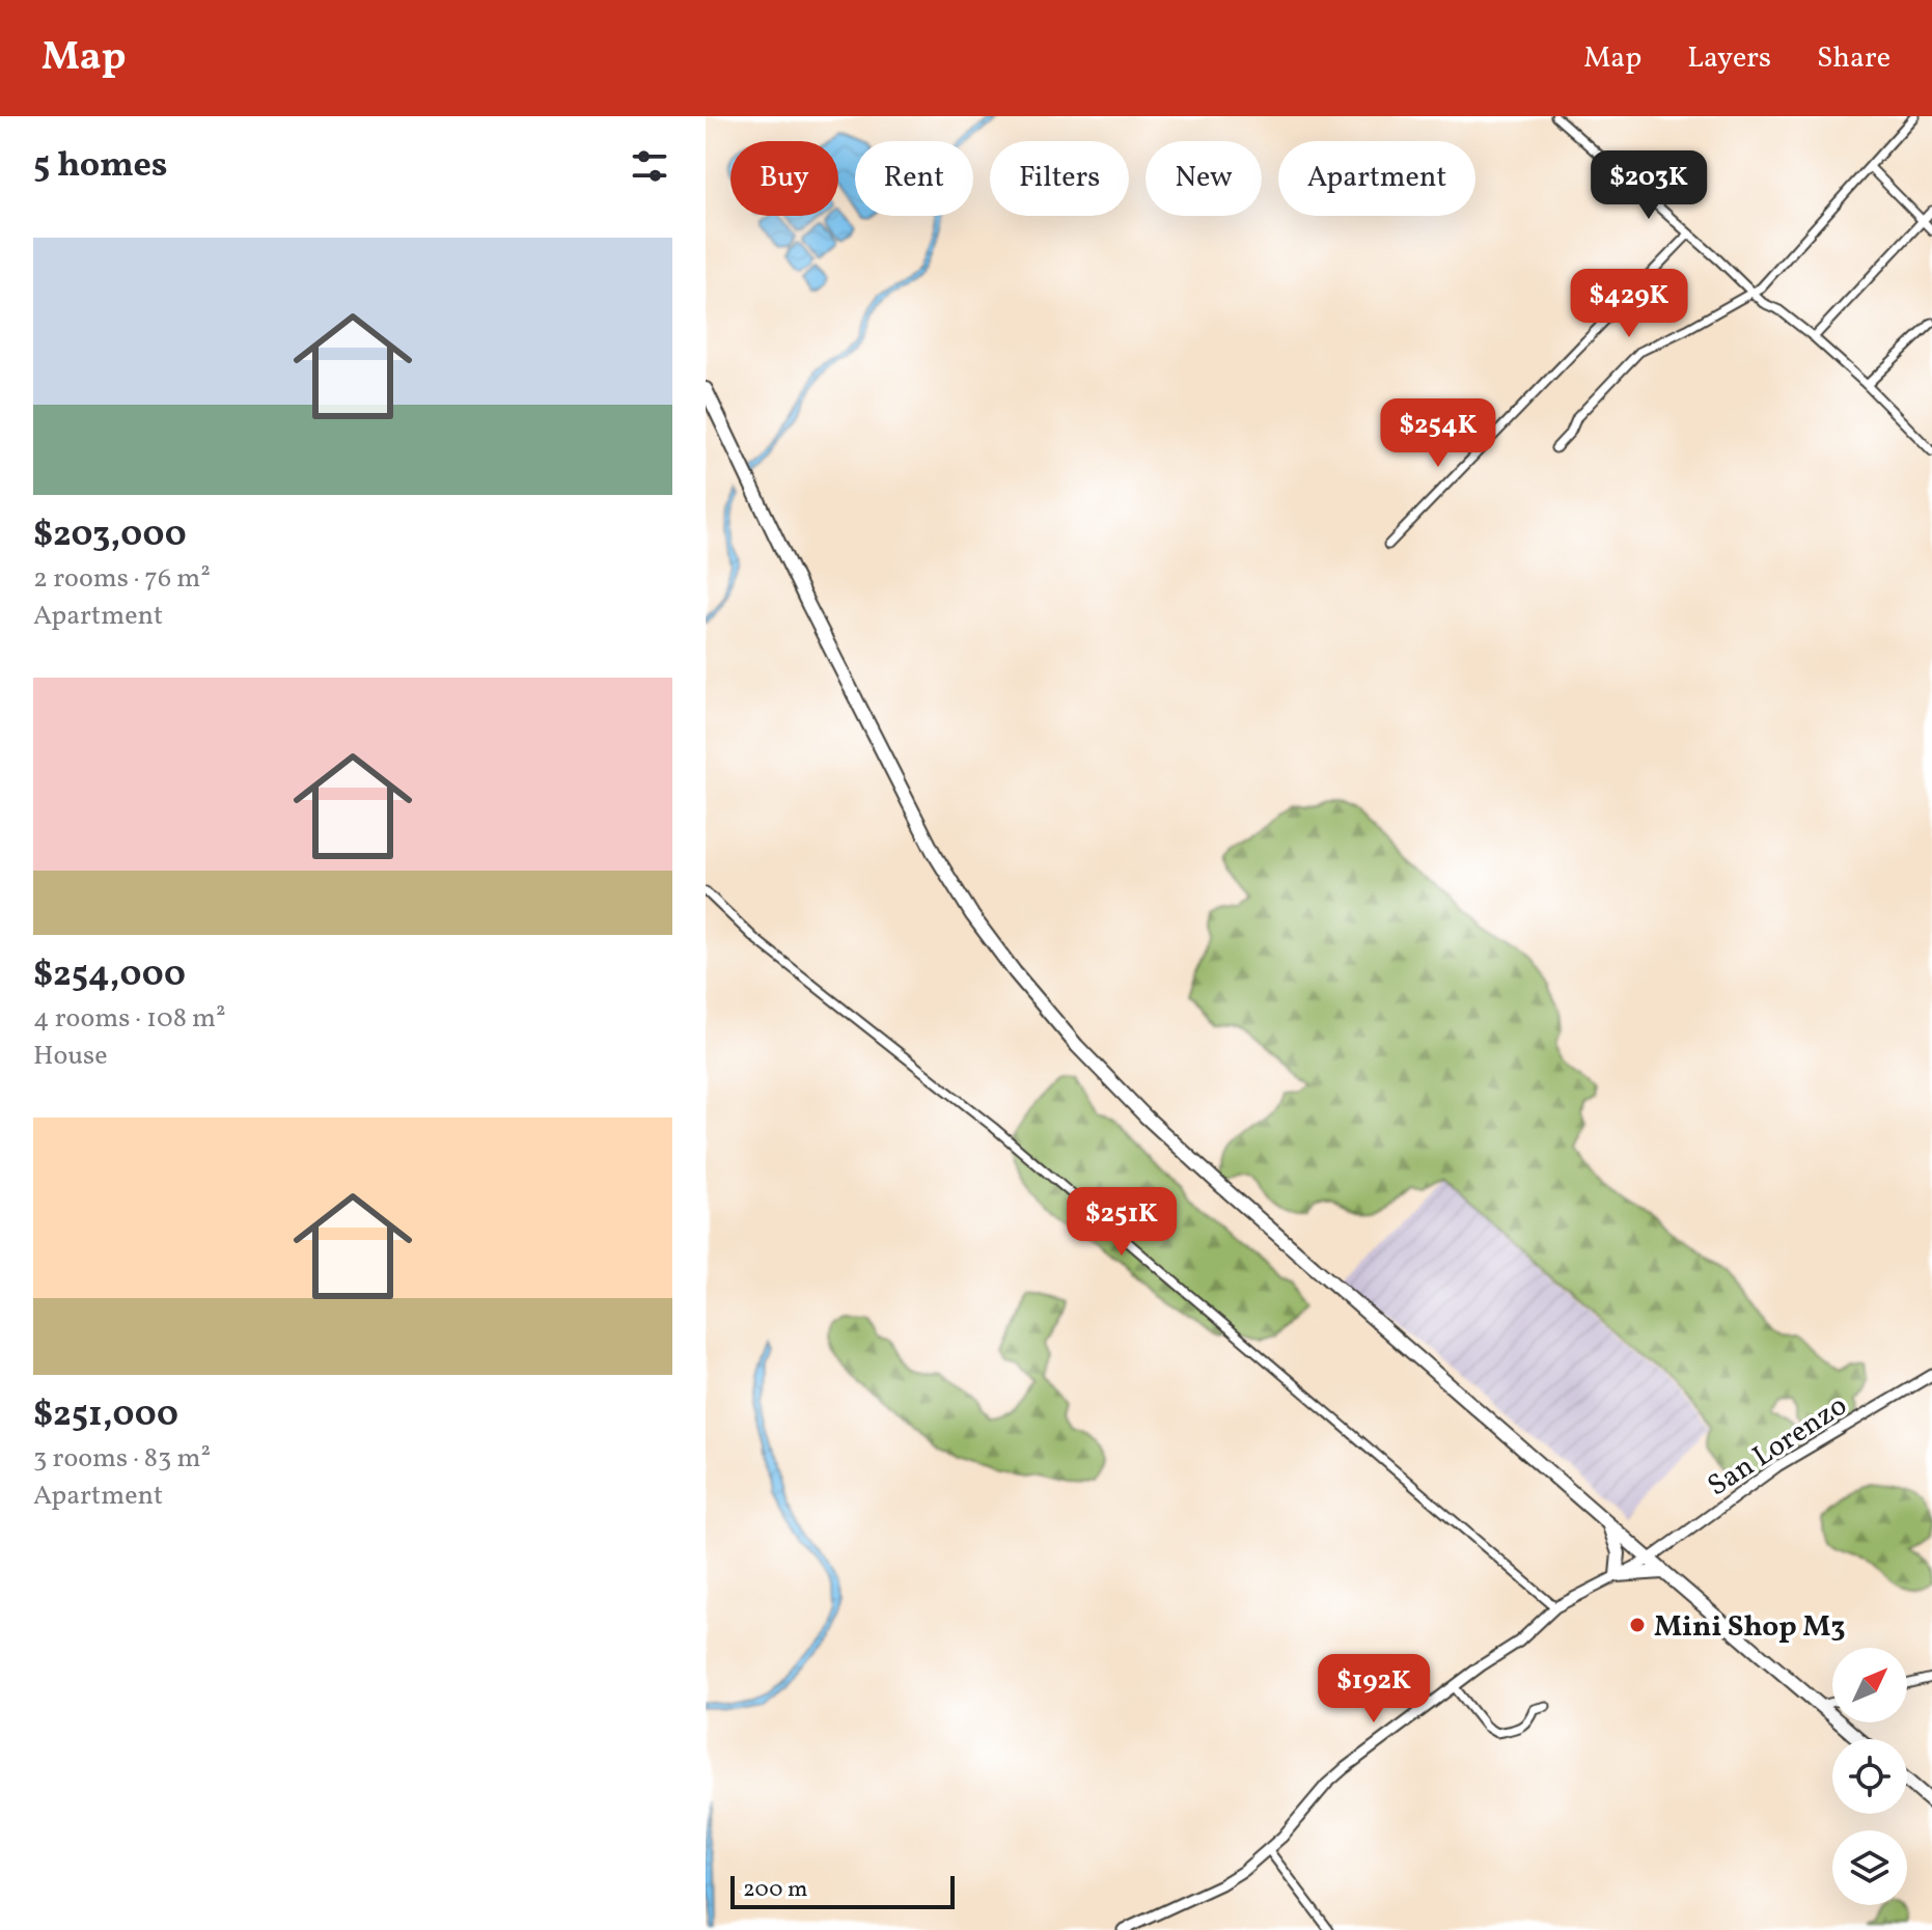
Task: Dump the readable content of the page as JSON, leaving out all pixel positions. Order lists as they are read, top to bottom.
{
  "streets": {
    "main road": ["San Lorenzo"]
  },
  "places": ["Mini Shop M3"],
  "scale_bar": "200 m",
  "north": "top right",
  "page": {
    "header": "Map",
    "nav": ["Map", "Layers", "Share"],
    "heading": "5 homes",
    "chip": [
      "Buy",
      "Rent",
      "Filters",
      "New",
      "Apartment"
    ],
    "price": [
      "$203K",
      "$429K",
      "$254K",
      "$251K",
      "$192K"
    ],
    "list": [
      {
        "name": "$203,000",
        "note": "2 rooms · 76 m² · Apartment"
      },
      {
        "name": "$254,000",
        "note": "4 rooms · 108 m² · House"
      },
      {
        "name": "$251,000",
        "note": "3 rooms · 83 m² · Apartment"
      }
    ],
    "scale": "200 m"
  }
}
